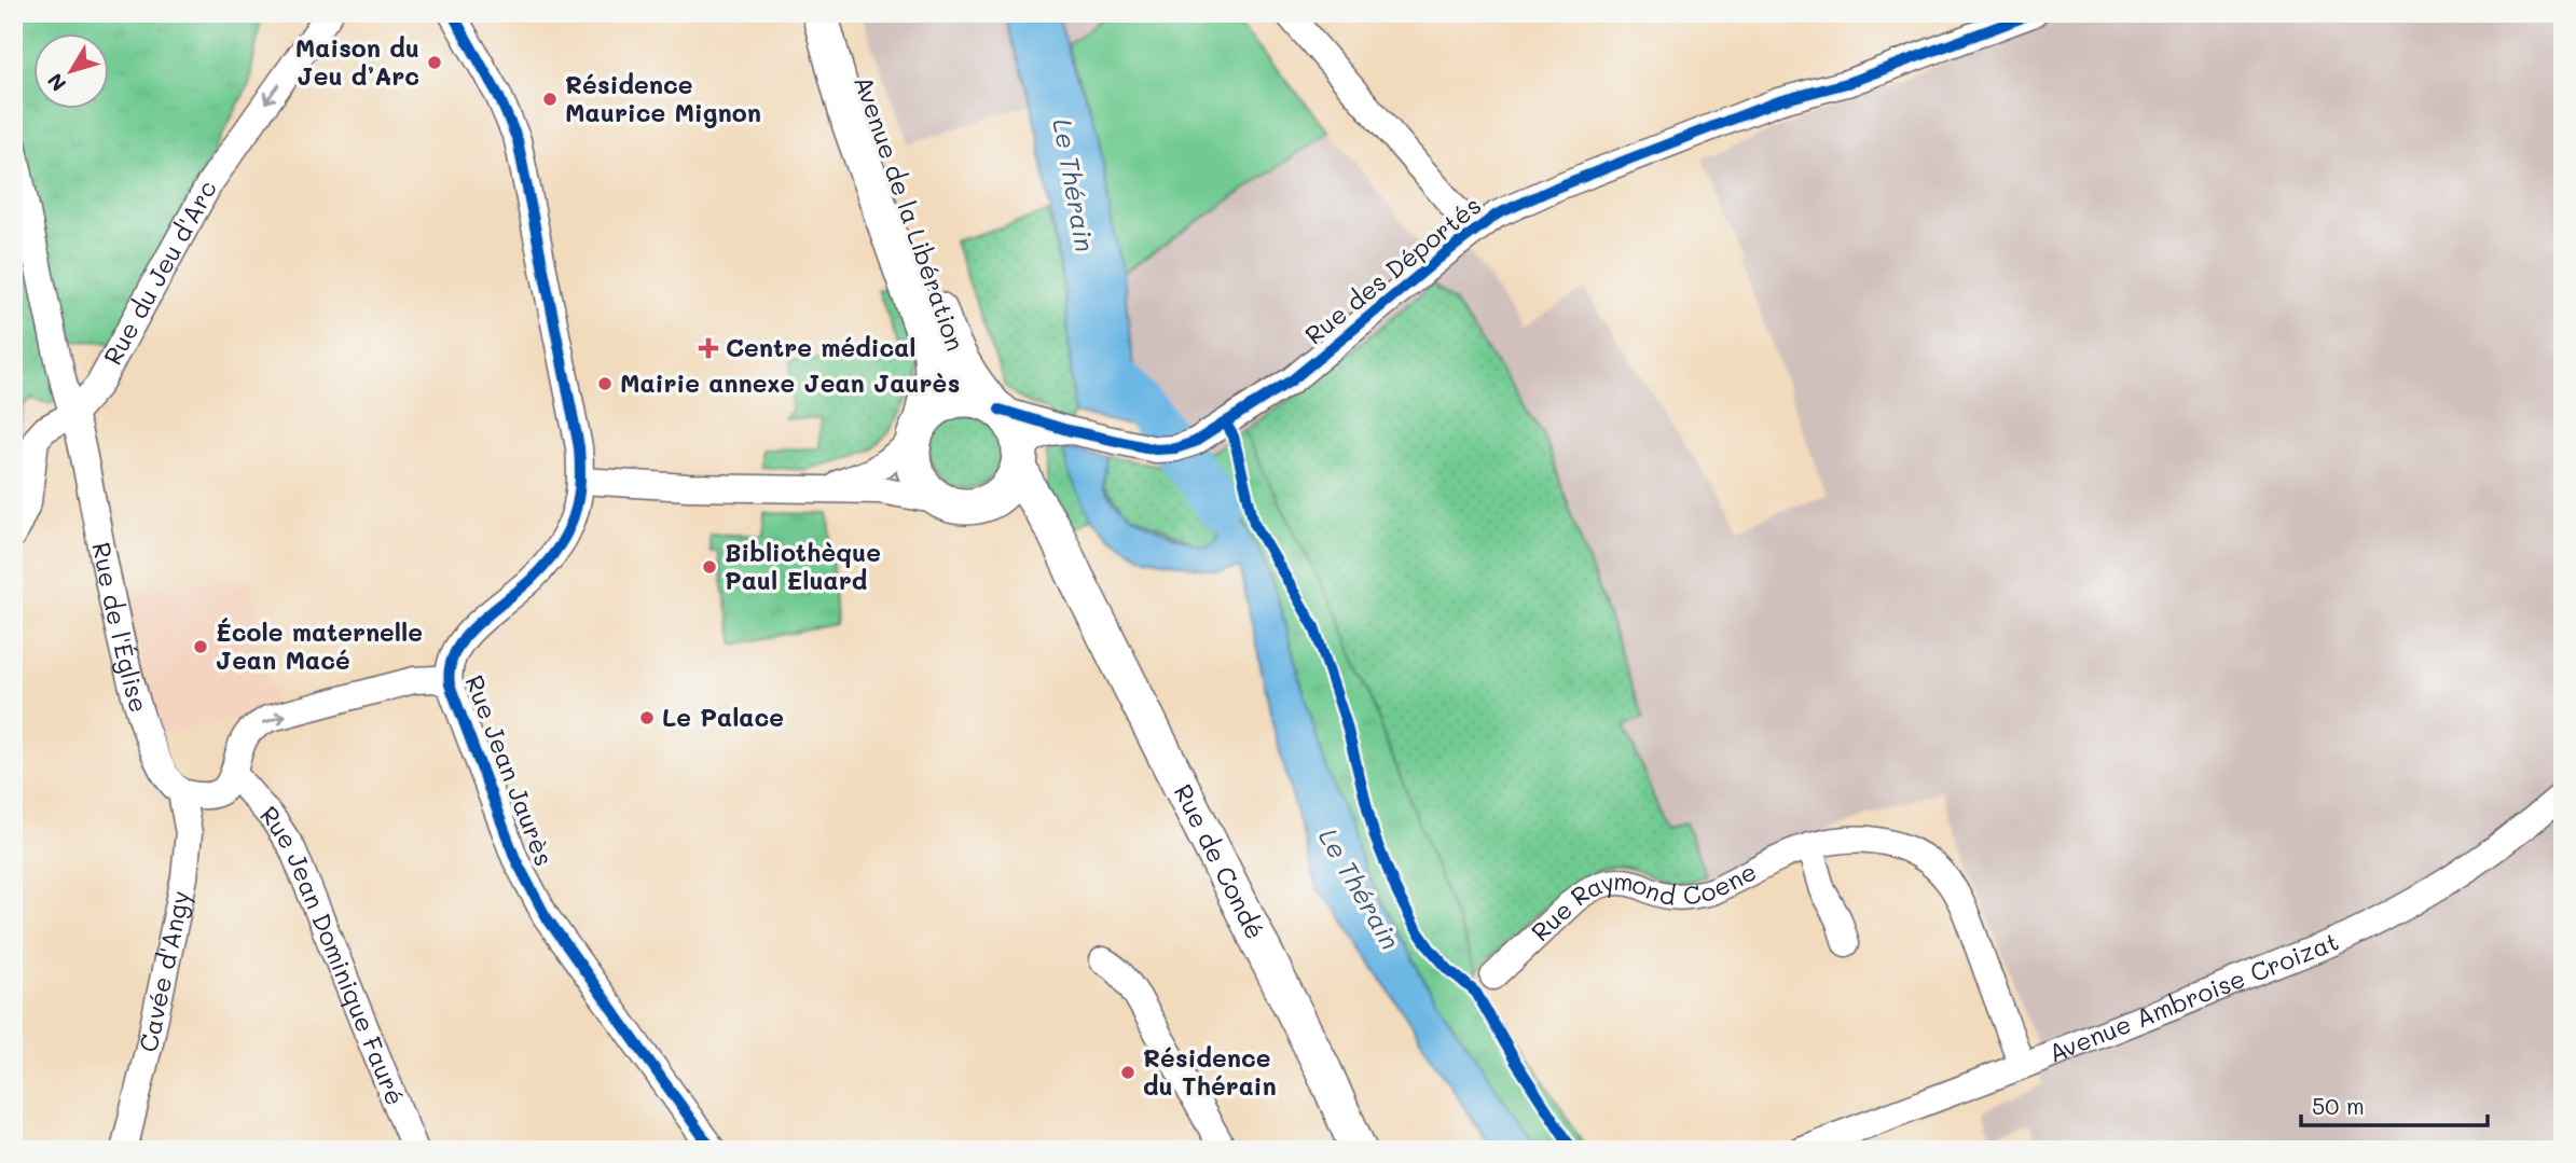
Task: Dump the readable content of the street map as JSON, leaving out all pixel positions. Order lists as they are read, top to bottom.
{
  "streets": {
    "main road": ["Avenue de la Libération", "Rue de Condé"],
    "street": [
      "Rue des Déportés",
      "Rue du Jeu d'Arc",
      "Rue de l'Église",
      "Rue Jean Jaurès",
      "Rue Raymond Coene",
      "Rue Jean Dominique Fauré",
      "Cavée d'Angy",
      "Avenue Ambroise Croizat"
    ]
  },
  "crossings": [
    ["Avenue de la Libération", "Rue des Déportés"],
    ["Avenue de la Libération", "Rue de Condé"],
    ["Rue des Déportés", "Rue de Condé"],
    ["Rue du Jeu d'Arc", "Rue de l'Église"],
    ["Rue de l'Église", "Cavée d'Angy"],
    ["Rue Raymond Coene", "Avenue Ambroise Croizat"]
  ],
  "one_way": ["Rue du Jeu d'Arc"],
  "water": ["Le Thérain"],
  "places": {
    "other": [
      "Maison du Jeu d’Arc",
      "Résidence Maurice Mignon",
      "Mairie annexe Jean Jaurès",
      "Bibliothèque Paul Eluard",
      "École maternelle Jean Macé",
      "Le Palace",
      "Résidence du Thérain"
    ],
    "health": ["Centre médical"]
  },
  "scale_bar": "50 m",
  "north": "bottom left"
}
